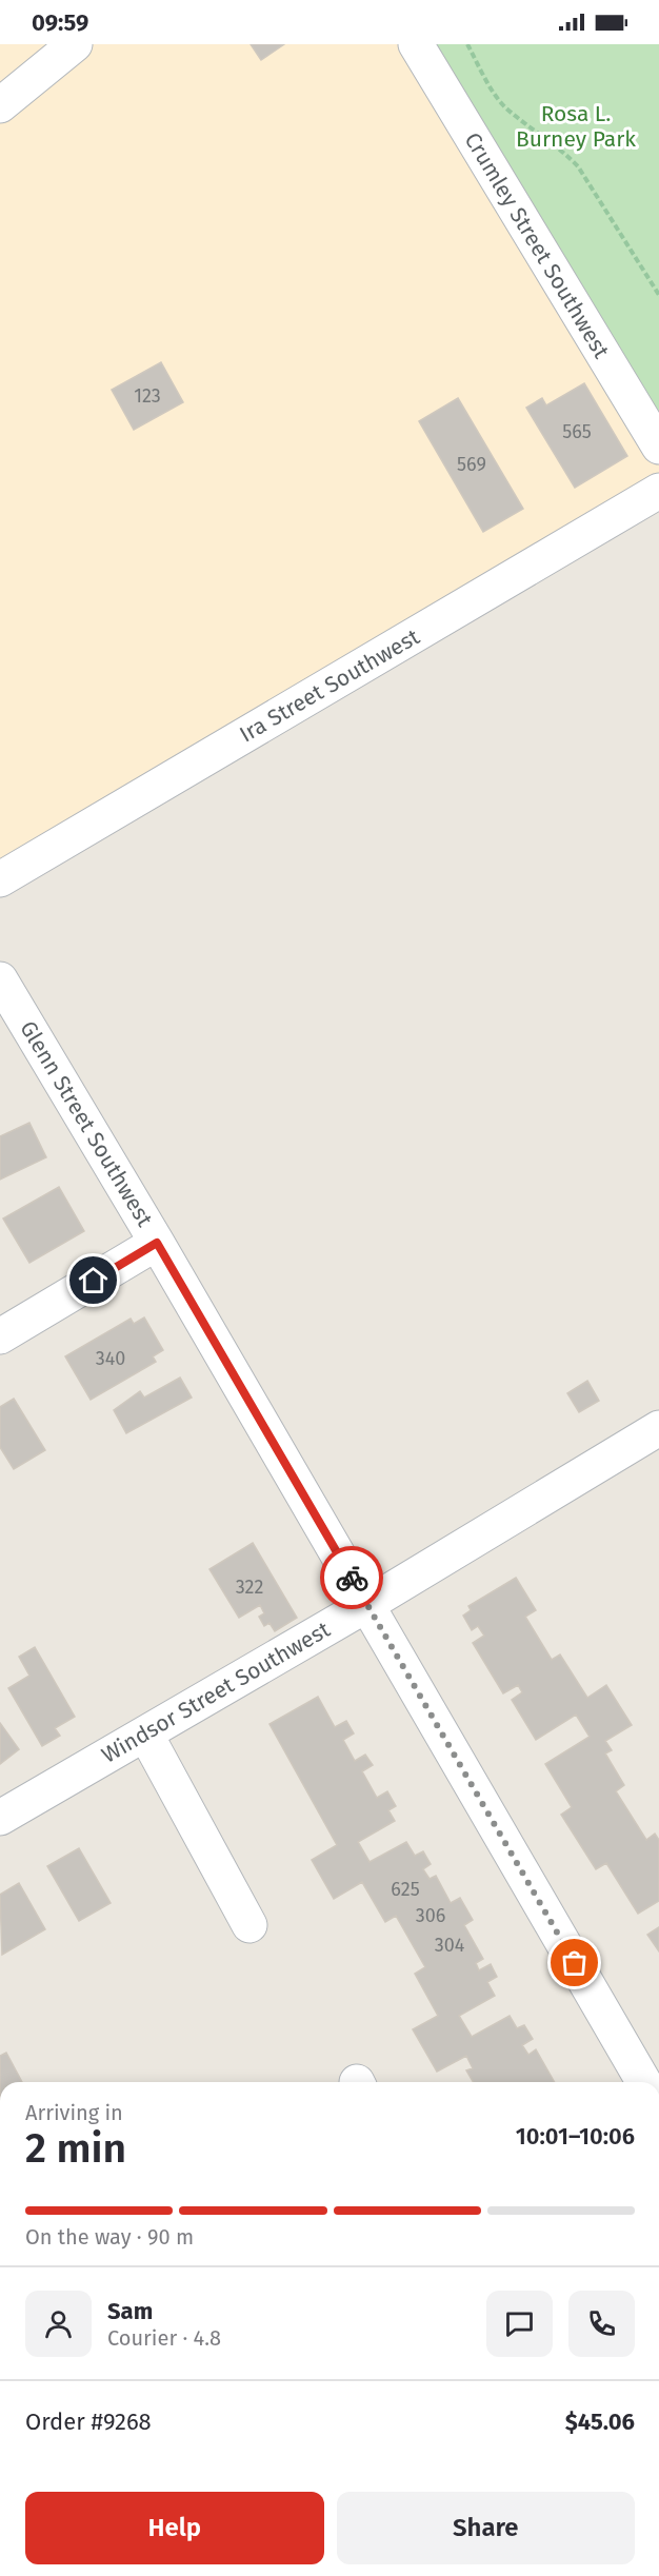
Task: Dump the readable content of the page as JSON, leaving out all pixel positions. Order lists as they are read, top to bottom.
{
  "streets": {
    "street": [
      "Crumley Street Southwest",
      "Ira Street Southwest",
      "Glenn Street Southwest",
      "Windsor Street Southwest"
    ]
  },
  "crossings": [
    ["Glenn Street Southwest", "Windsor Street Southwest"]
  ],
  "parks": ["Rosa L. Burney Park"],
  "house_numbers": [
    "123",
    "565",
    "569",
    "340",
    "322",
    "625",
    "306",
    "304"
  ],
  "page": {
    "status": "09:59",
    "heading": ["2 min", "Arriving in", "10:01–10:06"],
    "panel": [
      "Sam",
      "Courier · 4.8",
      "Order #9268",
      "$45.06"
    ],
    "bar": "On the way · 90 m",
    "buttons": ["Help", "Share"]
  }
}
